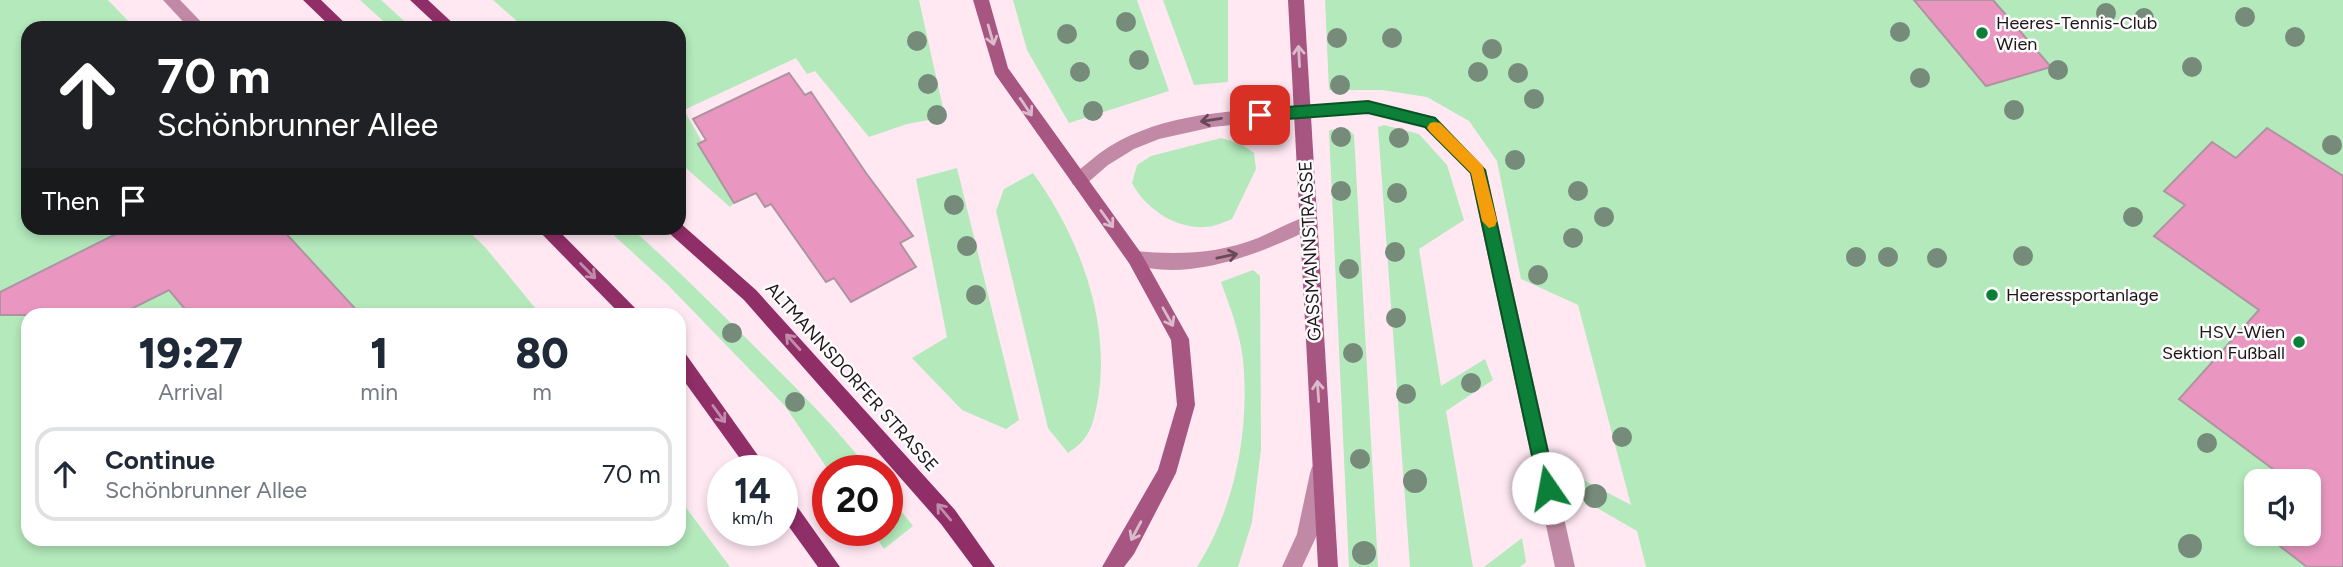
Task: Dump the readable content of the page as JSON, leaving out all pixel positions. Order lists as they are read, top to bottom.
{
  "streets": {
    "main road": ["ALTMANNSDORFER STRASSE"],
    "street": ["GASSMANNSTRASSE"]
  },
  "places": ["Heeres-Tennis-Club Wien", "Heeressportanlage", "HSV-Wien Sektion Fußball"],
  "page": {
    "turn": ["70 m", "Schönbrunner Allee"],
    "then": "Then",
    "eta": [
      "19:27",
      "Arrival",
      "1",
      "min",
      "80",
      "m"
    ],
    "list": [
      {
        "name": "Continue",
        "note": "Schönbrunner Allee",
        "value": "70 m"
      }
    ],
    "speed": "14 km/h",
    "limit": "20"
  }
}
